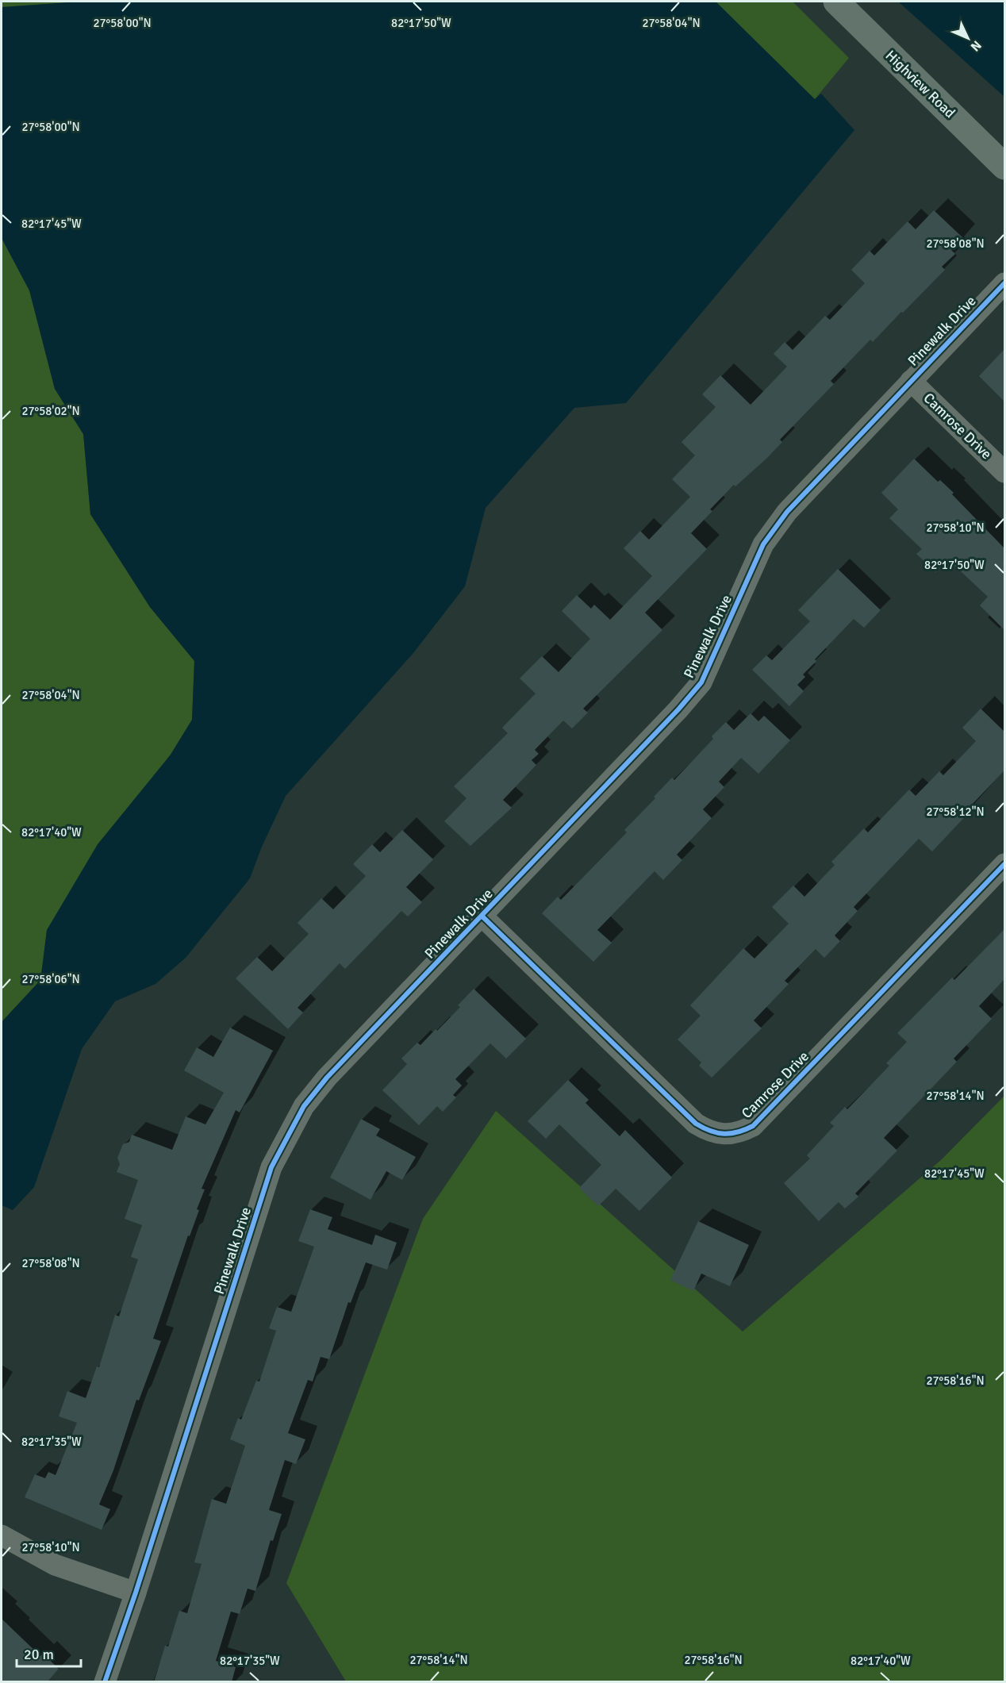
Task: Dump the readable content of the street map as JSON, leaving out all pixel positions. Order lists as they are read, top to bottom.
{
  "streets": {
    "street": ["Highview Road", "Pinewalk Drive", "Camrose Drive"]
  },
  "crossings": [
    ["Pinewalk Drive", "Camrose Drive"]
  ],
  "scale_bar": "20 m",
  "north": "bottom right",
  "coordinates": [
    "82°17'50\"W",
    "27°58'00\"N",
    "27°58'04\"N",
    "82°17'45\"W",
    "27°58'08\"N",
    "27°58'02\"N",
    "27°58'10\"N",
    "27°58'12\"N",
    "82°17'40\"W",
    "27°58'06\"N",
    "27°58'14\"N",
    "27°58'16\"N",
    "82°17'35\"W"
  ]
}
